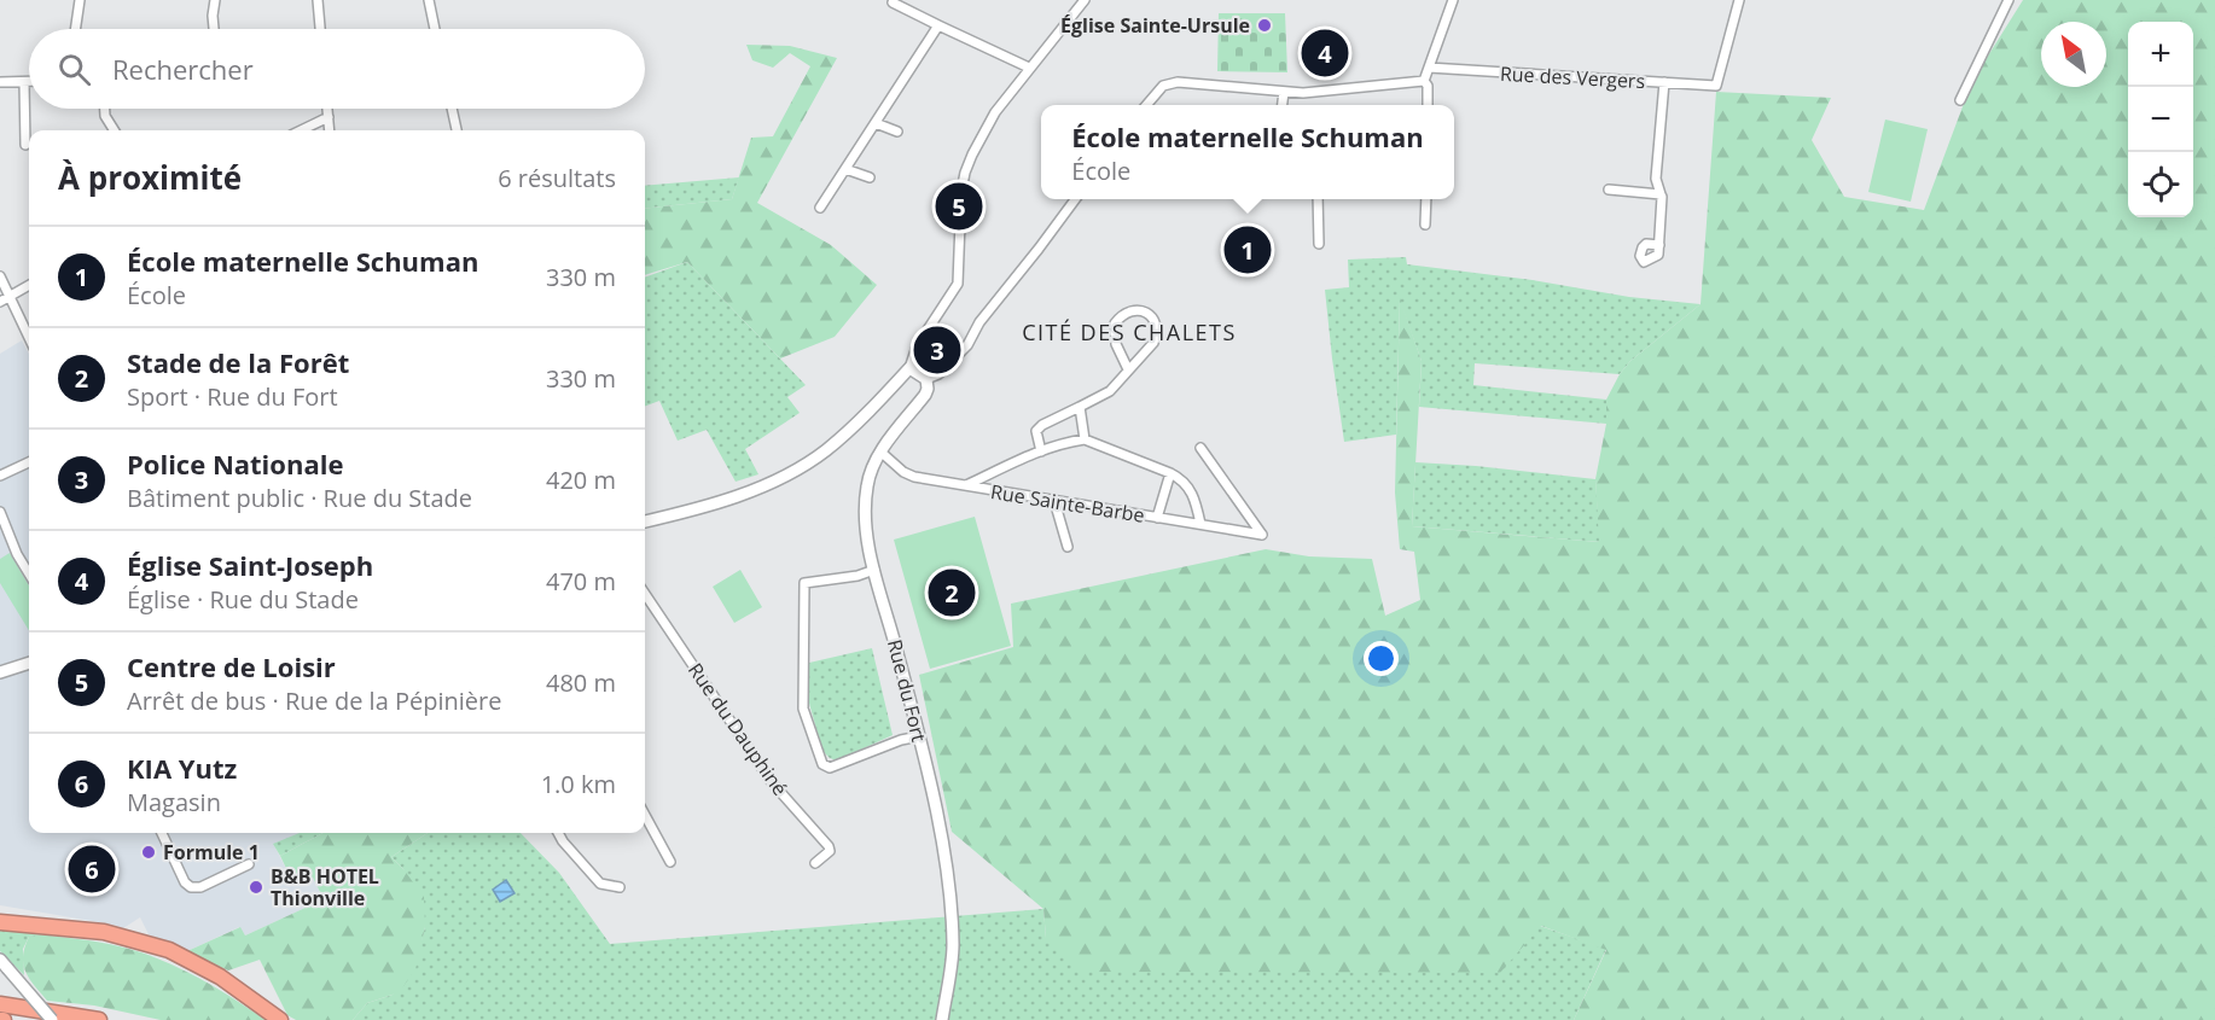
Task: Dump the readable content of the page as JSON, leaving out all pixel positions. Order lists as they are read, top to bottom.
{
  "streets": {
    "street": [
      "Rue des Vergers",
      "Rue Sainte-Barbe",
      "Rue du Fort",
      "Rue du Dauphiné"
    ]
  },
  "crossings": [
    ["Rue Sainte-Barbe", "Rue du Fort"]
  ],
  "districts": ["CITÉ DES CHALETS"],
  "places": ["Église Sainte-Ursule", "Formule 1", "B&B HOTEL Thionville"],
  "north": "top left",
  "page": {
    "map_buttons": ["+", "−"],
    "pins": [
      "4",
      "5",
      "1",
      "3",
      "2",
      "6"
    ],
    "search": "Rechercher",
    "popup": ["École maternelle Schuman", "École"],
    "heading": ["À proximité", "6 résultats"],
    "list": [
      {
        "mark": "1",
        "name": "École maternelle Schuman",
        "note": "École",
        "value": "330 m"
      },
      {
        "mark": "2",
        "name": "Stade de la Forêt",
        "note": "Sport · Rue du Fort",
        "value": "330 m"
      },
      {
        "mark": "3",
        "name": "Police Nationale",
        "note": "Bâtiment public · Rue du Stade",
        "value": "420 m"
      },
      {
        "mark": "4",
        "name": "Église Saint-Joseph",
        "note": "Église · Rue du Stade",
        "value": "470 m"
      },
      {
        "mark": "5",
        "name": "Centre de Loisir",
        "note": "Arrêt de bus · Rue de la Pépinière",
        "value": "480 m"
      },
      {
        "mark": "6",
        "name": "KIA Yutz",
        "note": "Magasin",
        "value": "1.0 km"
      }
    ]
  }
}
